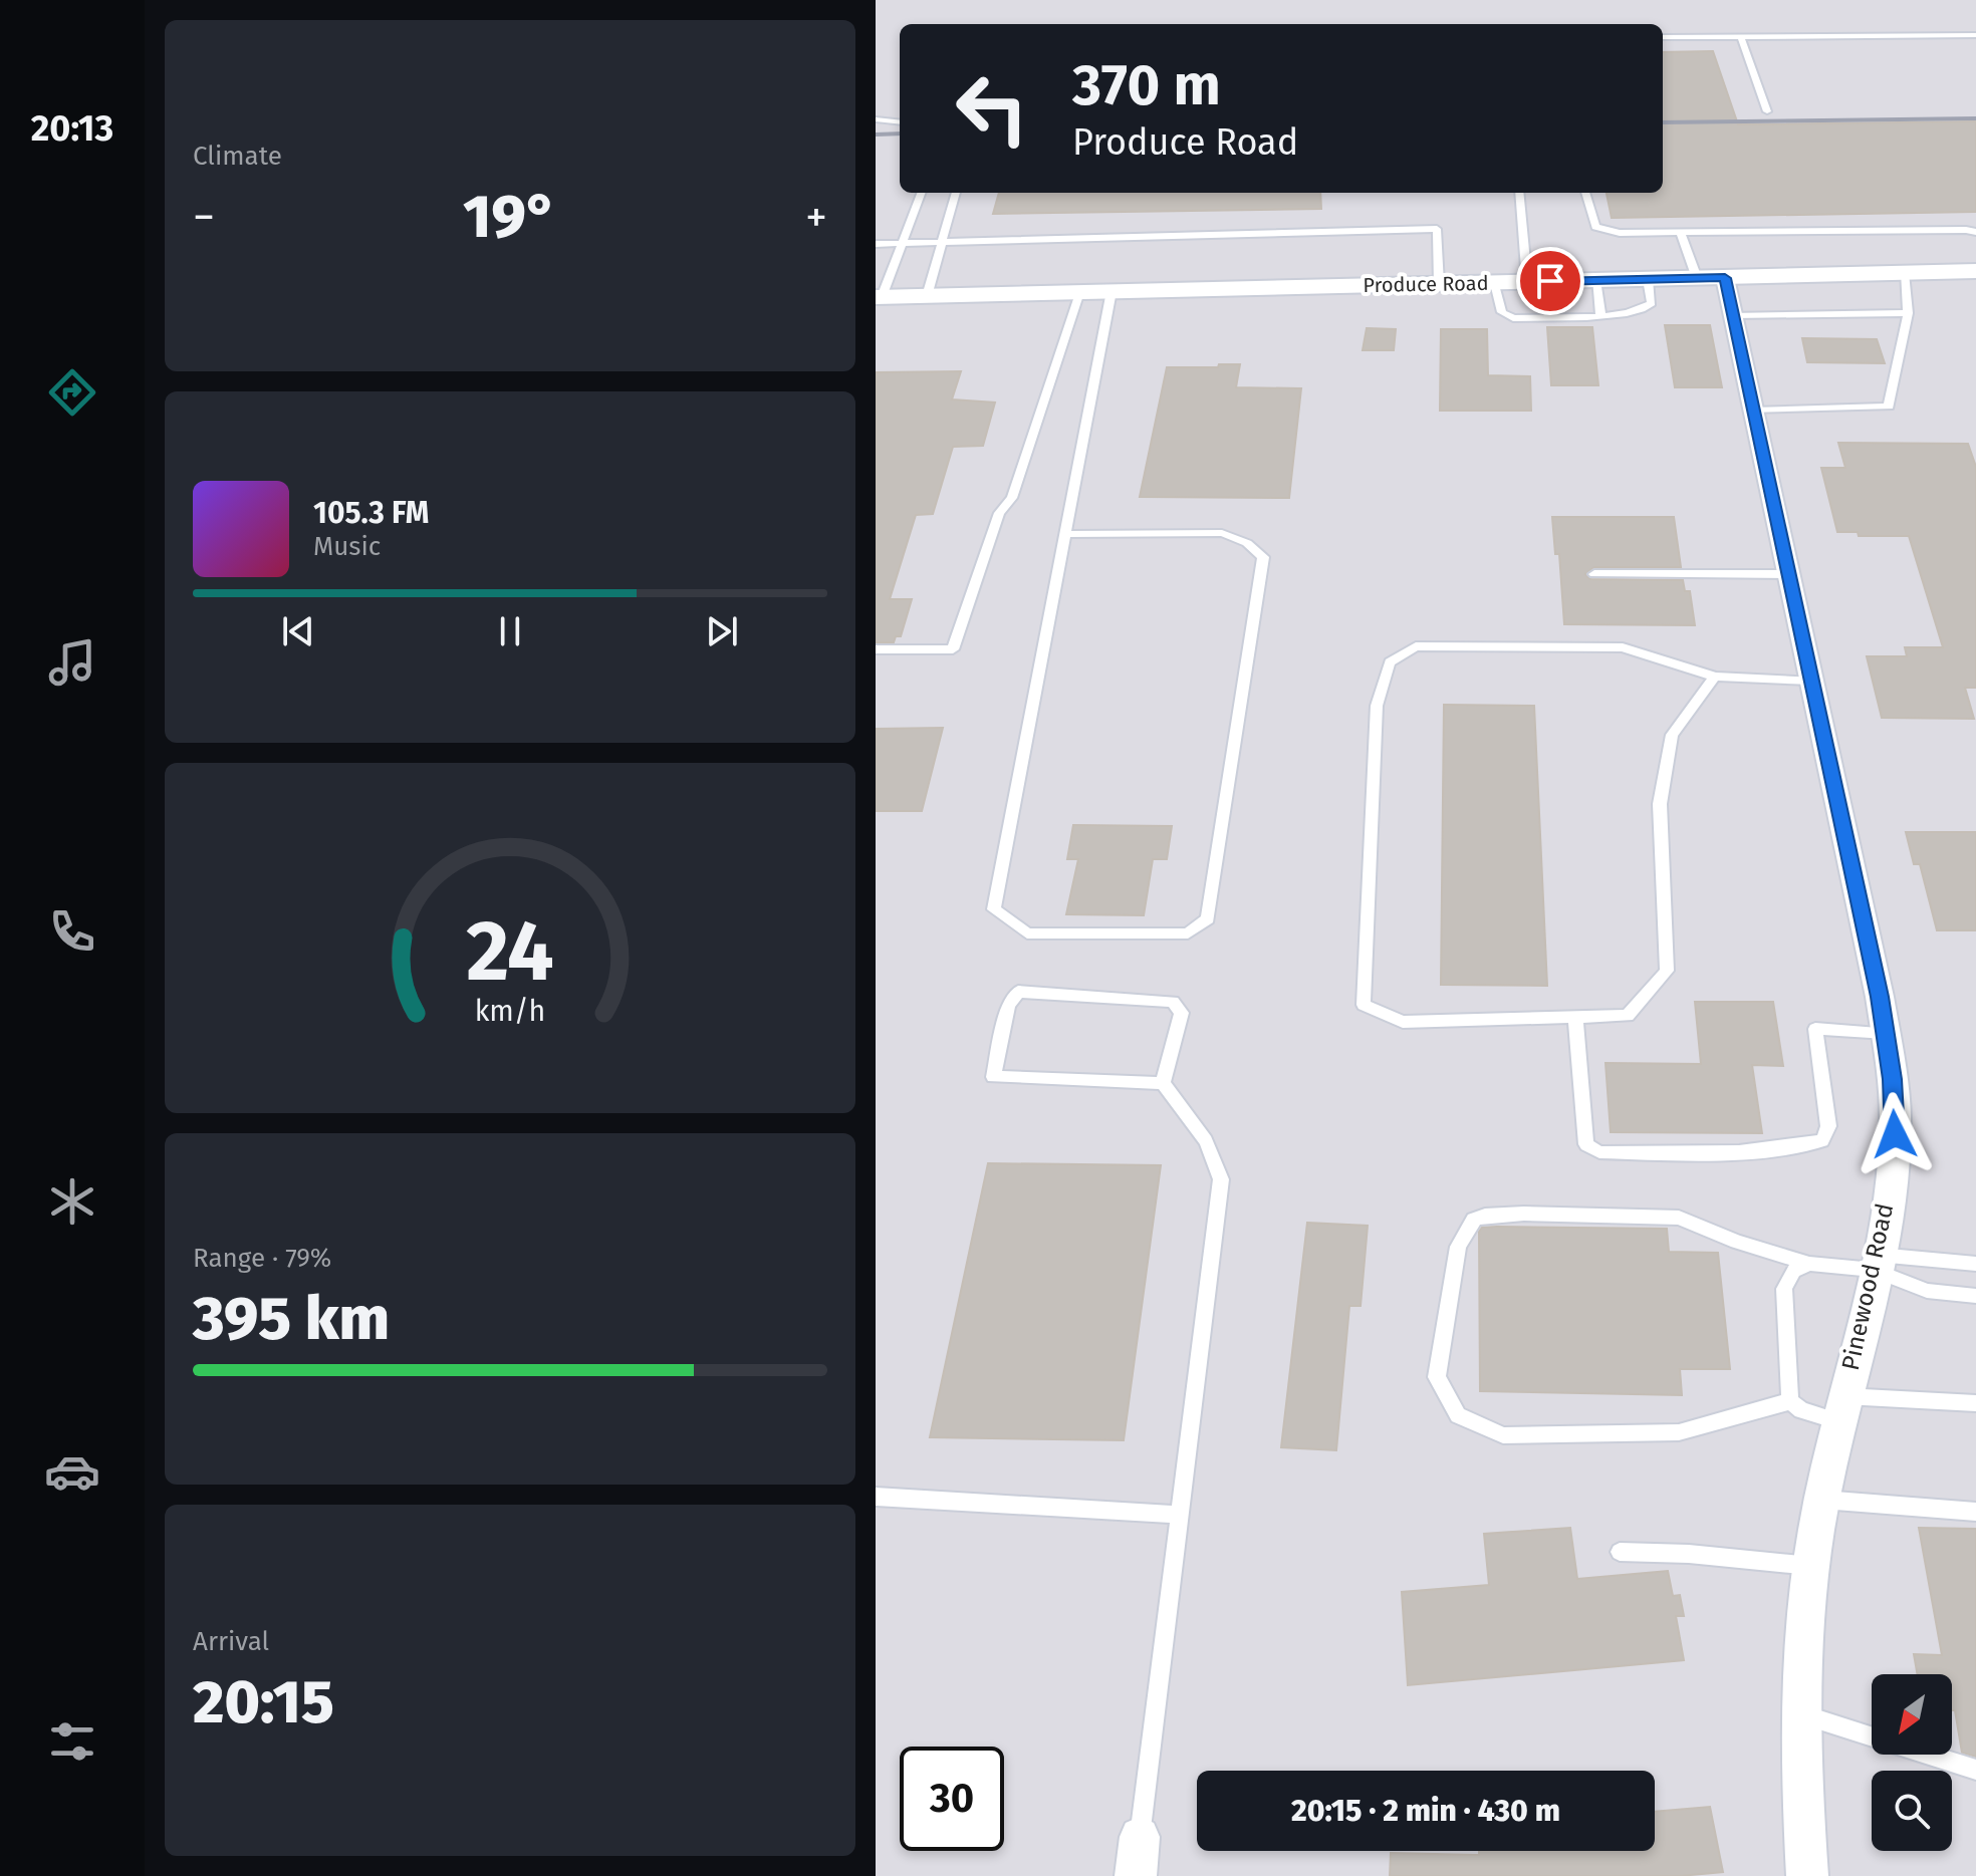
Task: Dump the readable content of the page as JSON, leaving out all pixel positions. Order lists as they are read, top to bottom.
{
  "streets": {
    "street": ["Produce Road", "Pinewood Road"]
  },
  "crossings": [
    ["Produce Road", "Pinewood Road"]
  ],
  "north": "bottom left",
  "page": {
    "tabs": "20:13",
    "tile": [
      "Climate",
      ["Range · 79%", "395 km"],
      ["Arrival", "20:15"]
    ],
    "turn": ["370 m", "Produce Road"],
    "heat": ["−", "19°", "+"],
    "song": ["105.3 FM", "Music"],
    "limit": "30",
    "trip": "20:15 · 2 min · 430 m",
    "gauge": ["24", "km/h"]
  }
}
